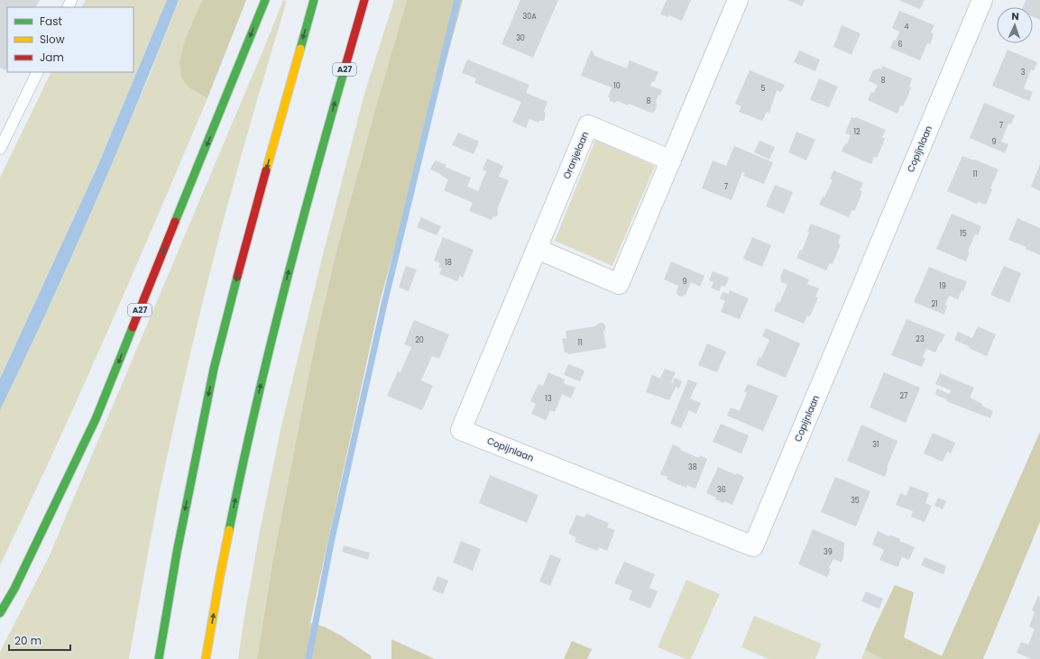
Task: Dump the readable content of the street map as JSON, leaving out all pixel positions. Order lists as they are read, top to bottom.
{
  "streets": {
    "highway": ["A27"],
    "street": ["Copijnlaan", "Oranjelaan"]
  },
  "crossings": [
    ["Copijnlaan", "Oranjelaan"]
  ],
  "house_numbers": [
    "30A",
    "4",
    "30",
    "6",
    "3",
    "8",
    "10",
    "5",
    "8",
    "7",
    "12",
    "9",
    "11",
    "7",
    "15",
    "18",
    "9",
    "19",
    "21",
    "23",
    "20",
    "11",
    "27",
    "13",
    "31",
    "38",
    "36",
    "35",
    "39"
  ],
  "legend": ["Fast", "Slow", "Jam"],
  "scale_bar": "20 m",
  "north": "top"
}
